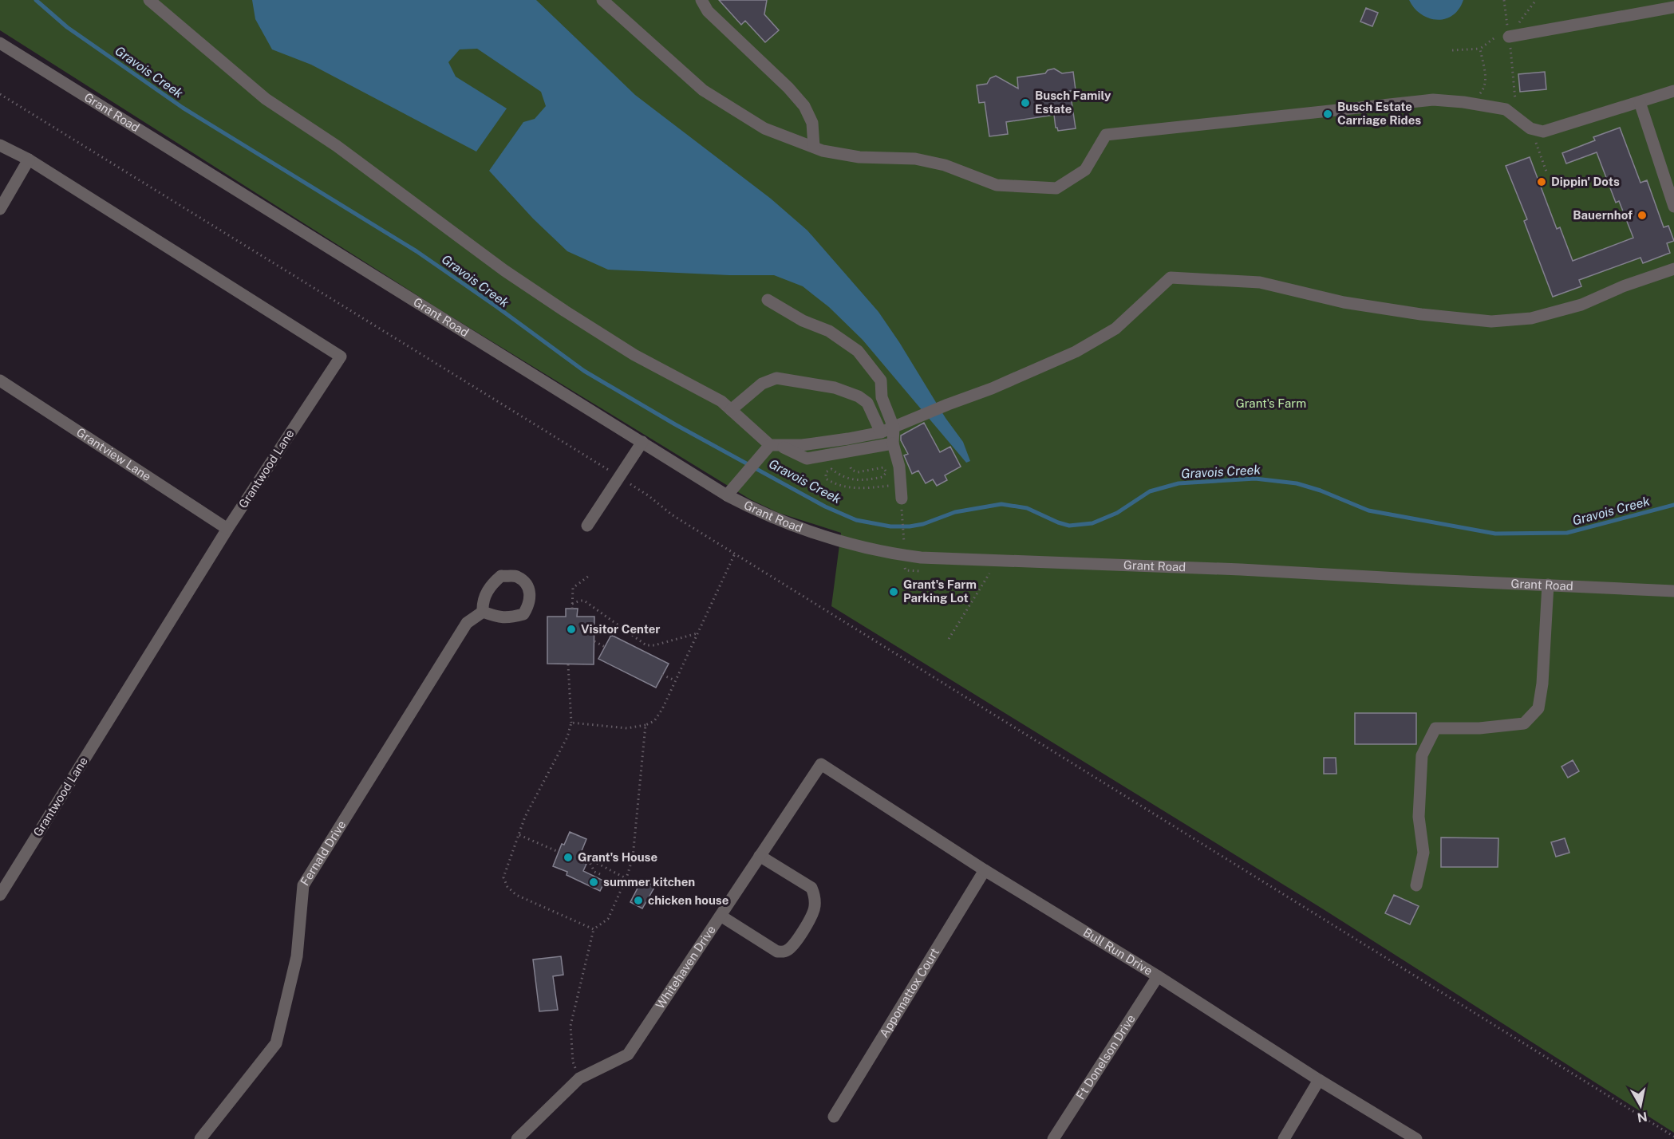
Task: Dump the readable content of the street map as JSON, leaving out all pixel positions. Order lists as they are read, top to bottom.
{
  "streets": {
    "street": [
      "Grant Road",
      "Grantview Lane",
      "Grantwood Lane",
      "Fernald Drive",
      "Bull Run Drive",
      "Whitehaven Drive",
      "Appomattox Court",
      "Ft Donelson Drive"
    ]
  },
  "crossings": [
    ["Grantview Lane", "Grantwood Lane"],
    ["Bull Run Drive", "Whitehaven Drive"],
    ["Bull Run Drive", "Appomattox Court"],
    ["Bull Run Drive", "Ft Donelson Drive"]
  ],
  "water": ["Gravois Creek"],
  "parks": ["Grant's Farm"],
  "places": [
    "Busch Family Estate",
    "Busch Estate Carriage Rides",
    "Dippin' Dots",
    "Bauernhof",
    "Grant's Farm Parking Lot",
    "Visitor Center",
    "Grant's House",
    "summer kitchen",
    "chicken house"
  ],
  "north": "bottom"
}
